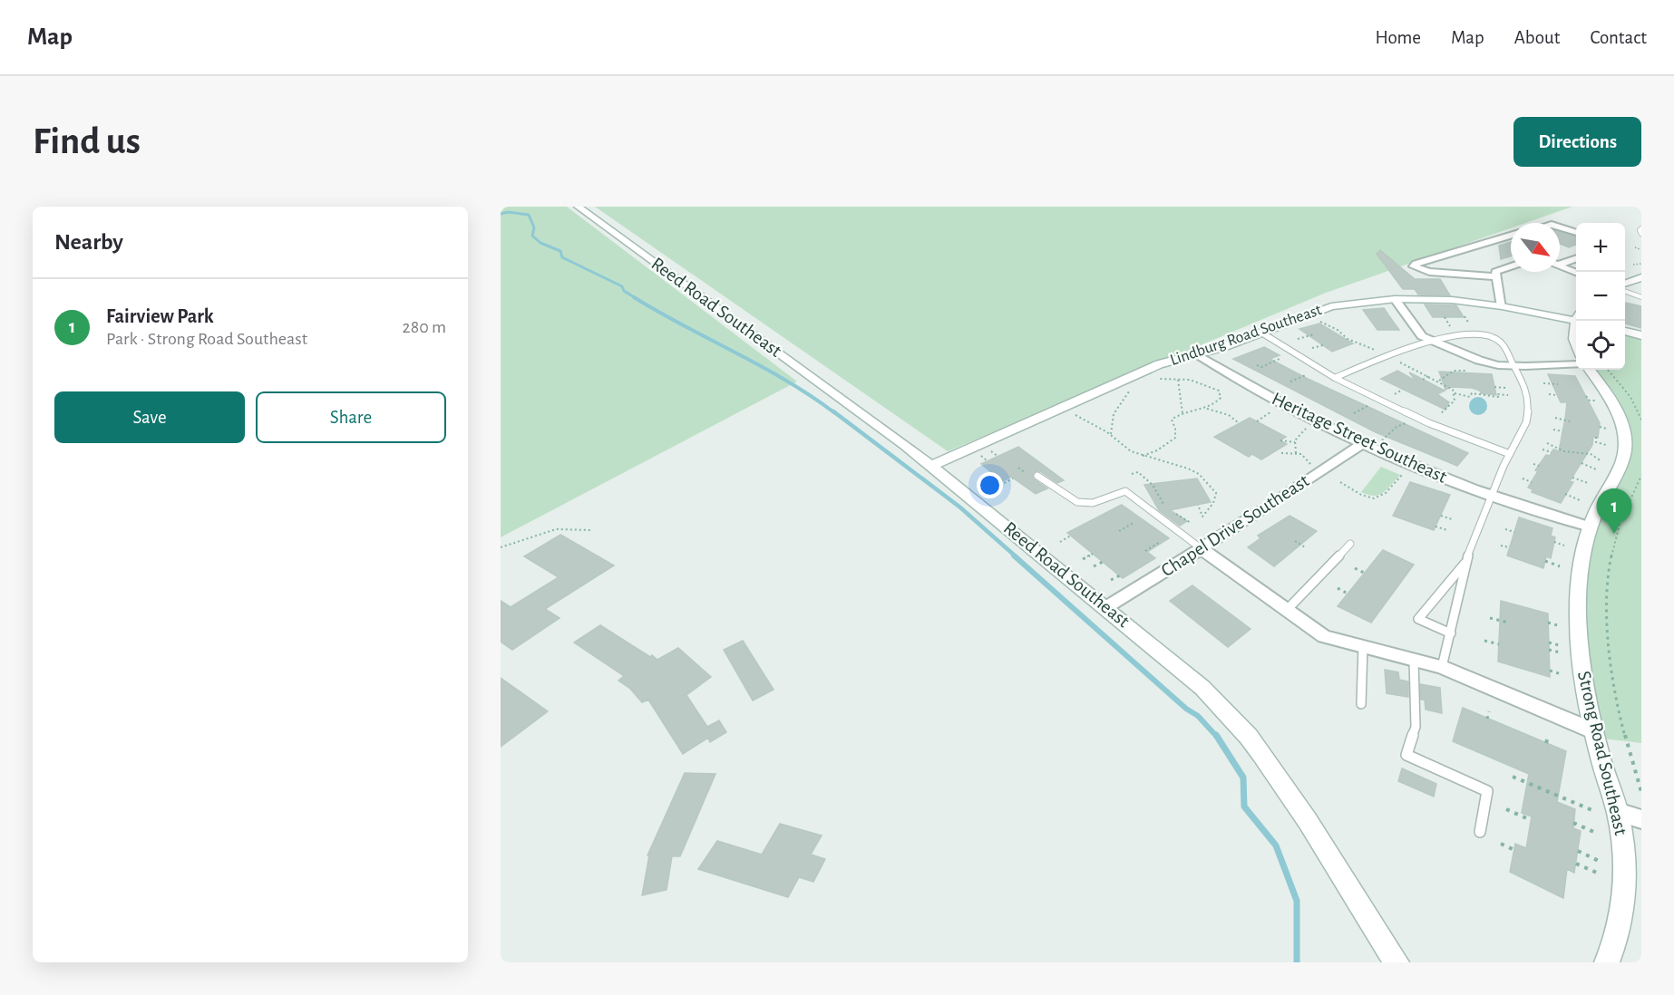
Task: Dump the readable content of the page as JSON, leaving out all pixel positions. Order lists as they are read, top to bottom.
{
  "streets": {
    "street": [
      "Reed Road Southeast",
      "Lindburg Road Southeast",
      "Heritage Street Southeast",
      "Chapel Drive Southeast",
      "Strong Road Southeast"
    ]
  },
  "crossings": [
    ["Reed Road Southeast", "Lindburg Road Southeast"],
    ["Reed Road Southeast", "Chapel Drive Southeast"],
    ["Lindburg Road Southeast", "Heritage Street Southeast"],
    ["Heritage Street Southeast", "Chapel Drive Southeast"],
    ["Heritage Street Southeast", "Strong Road Southeast"]
  ],
  "north": "bottom right",
  "page": {
    "header": "Map",
    "nav": [
      "Home",
      "Map",
      "About",
      "Contact"
    ],
    "buttons": [
      "Directions",
      ["Save", "Share"]
    ],
    "title": "Find us",
    "heading": "Nearby",
    "map_buttons": ["+", "−"],
    "list": [
      {
        "mark": "1",
        "name": "Fairview Park",
        "note": "Park · Strong Road Southeast",
        "value": "280 m"
      }
    ],
    "pins": "1"
  }
}
